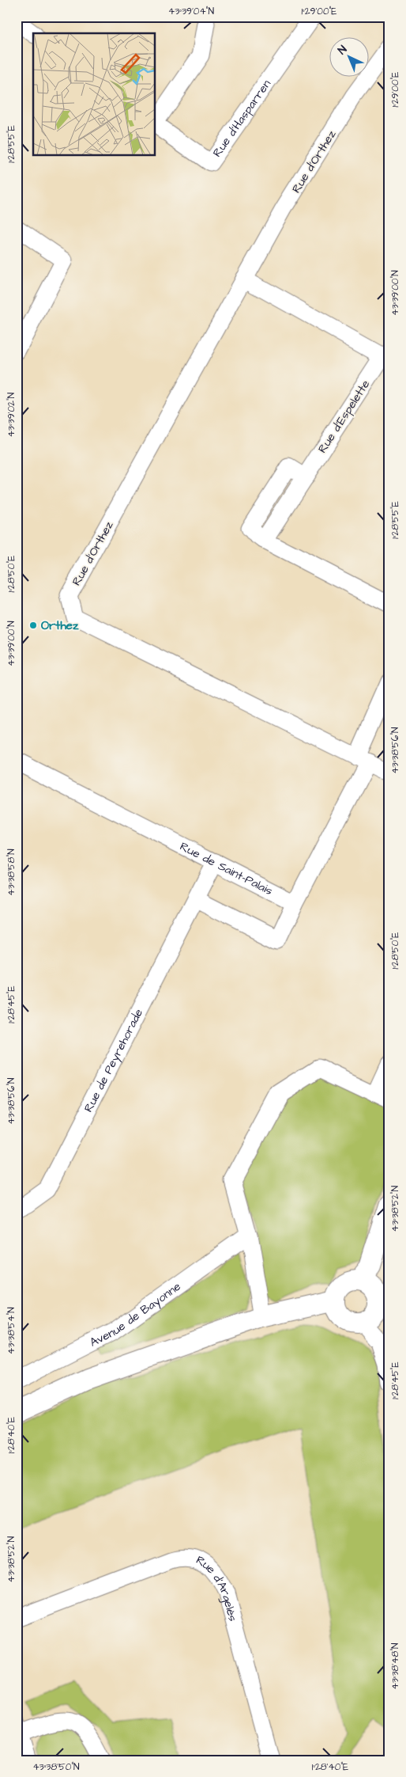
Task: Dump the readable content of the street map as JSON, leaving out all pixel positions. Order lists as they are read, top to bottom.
{
  "streets": {
    "street": [
      "Rue d'Hasparren",
      "Rue d'Orthez",
      "Rue d'Espelette",
      "Rue de Saint-Palais",
      "Rue de Peyrehorade",
      "Avenue de Bayonne",
      "Rue d'Argelès"
    ]
  },
  "crossings": [
    ["Rue de Saint-Palais", "Rue de Peyrehorade"]
  ],
  "places": ["Orthez"],
  "north": "top left",
  "coordinates": [
    "43°39'04\"N",
    "1°29'00\"E",
    "1°28'55\"E",
    "43°39'00\"N",
    "43°39'02\"N",
    "1°28'50\"E",
    "43°38'56\"N",
    "43°38'58\"N",
    "1°28'45\"E",
    "43°38'52\"N",
    "43°38'54\"N",
    "1°28'40\"E",
    "43°38'48\"N",
    "43°38'50\"N"
  ]
}
